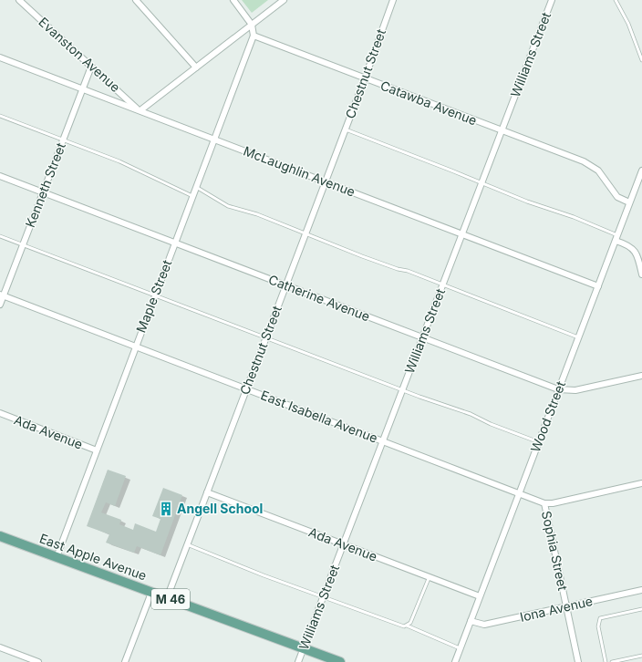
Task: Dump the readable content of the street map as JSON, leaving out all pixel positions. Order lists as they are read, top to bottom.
{
  "streets": {
    "main road": ["East Apple Avenue", "M 46"],
    "street": [
      "Evanston Avenue",
      "Williams Street",
      "Chestnut Street",
      "Catawba Avenue",
      "McLaughlin Avenue",
      "Kenneth Street",
      "Maple Street",
      "Catherine Avenue",
      "East Isabella Avenue",
      "Wood Street",
      "Ada Avenue",
      "Sophia Street",
      "Iona Avenue"
    ]
  },
  "crossings": [
    ["Evanston Avenue", "McLaughlin Avenue"],
    ["Evanston Avenue", "Kenneth Street"],
    ["Williams Street", "Catawba Avenue"],
    ["Williams Street", "McLaughlin Avenue"],
    ["Williams Street", "Catherine Avenue"],
    ["Williams Street", "East Isabella Avenue"],
    ["Williams Street", "Ada Avenue"],
    ["Williams Street", "East Apple Avenue"],
    ["Chestnut Street", "Catawba Avenue"],
    ["Chestnut Street", "McLaughlin Avenue"],
    ["Chestnut Street", "Catherine Avenue"],
    ["Chestnut Street", "East Isabella Avenue"],
    ["Chestnut Street", "Ada Avenue"],
    ["Chestnut Street", "East Apple Avenue"],
    ["Catawba Avenue", "Maple Street"],
    ["Catawba Avenue", "Wood Street"],
    ["McLaughlin Avenue", "Kenneth Street"],
    ["McLaughlin Avenue", "Maple Street"],
    ["McLaughlin Avenue", "Wood Street"],
    ["Kenneth Street", "Catherine Avenue"],
    ["Kenneth Street", "East Isabella Avenue"],
    ["Maple Street", "Catherine Avenue"],
    ["Maple Street", "East Isabella Avenue"],
    ["Maple Street", "Ada Avenue"],
    ["Maple Street", "East Apple Avenue"],
    ["Catherine Avenue", "Wood Street"],
    ["East Isabella Avenue", "Wood Street"],
    ["East Isabella Avenue", "Sophia Street"],
    ["Wood Street", "Ada Avenue"],
    ["Wood Street", "Iona Avenue"],
    ["Sophia Street", "Iona Avenue"]
  ],
  "places": {
    "building": ["Angell School"]
  }
}
